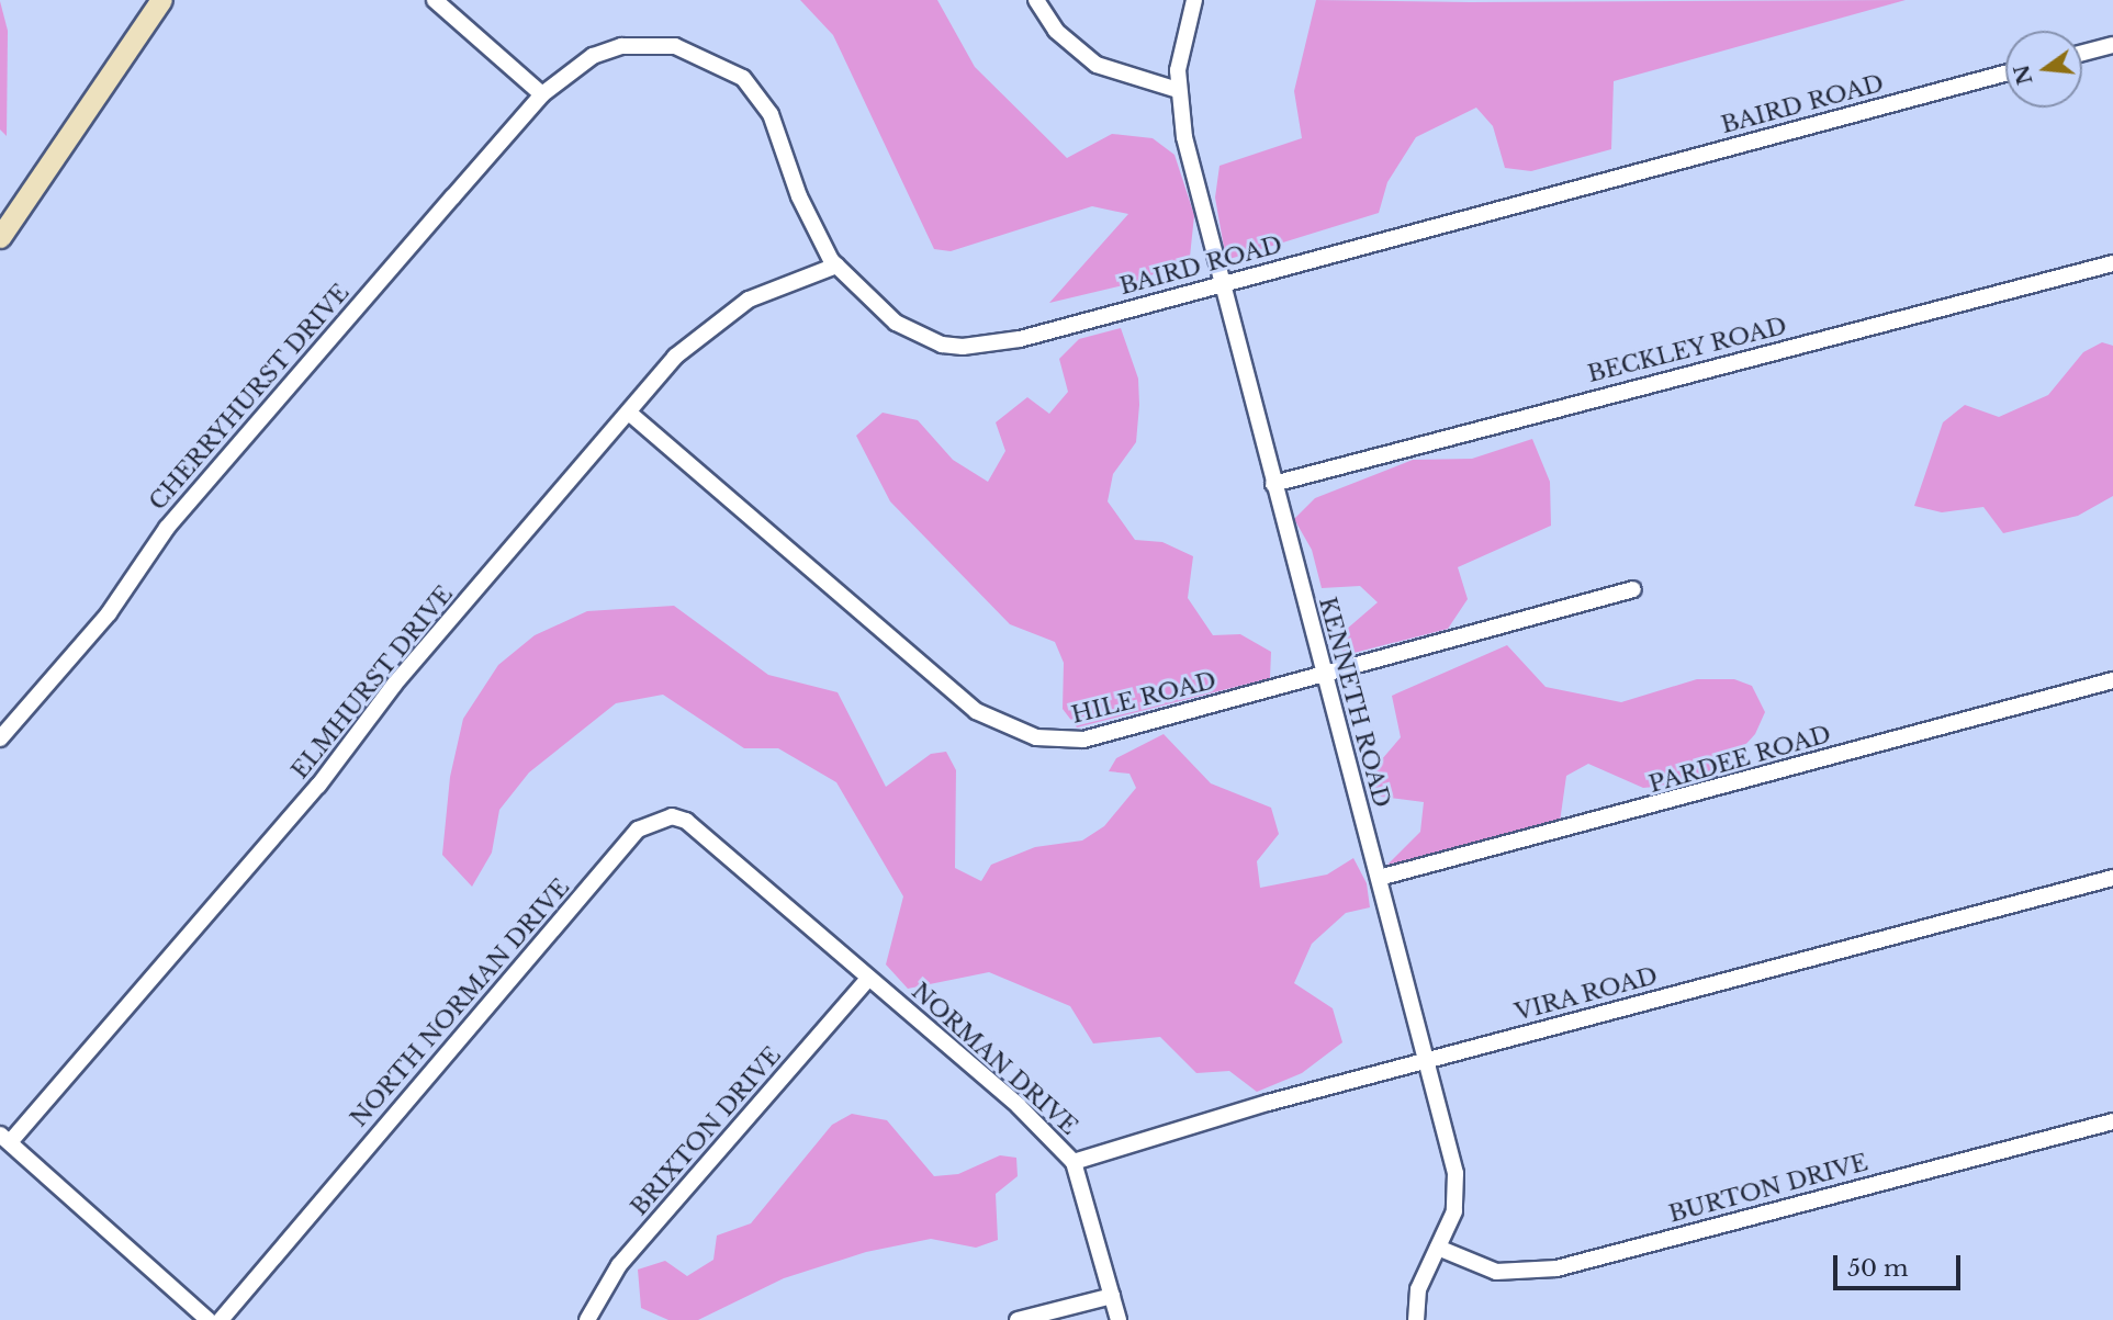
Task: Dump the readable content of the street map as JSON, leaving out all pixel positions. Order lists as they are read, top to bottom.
{
  "streets": {
    "street": [
      "BAIRD ROAD",
      "BECKLEY ROAD",
      "CHERRYHURST DRIVE",
      "ELMHURST DRIVE",
      "HILE ROAD",
      "KENNETH ROAD",
      "PARDEE ROAD",
      "VIRA ROAD",
      "NORTH NORMAN DRIVE",
      "NORMAN DRIVE",
      "BRIXTON DRIVE",
      "BURTON DRIVE"
    ]
  },
  "crossings": [
    ["BAIRD ROAD", "CHERRYHURST DRIVE"],
    ["BAIRD ROAD", "ELMHURST DRIVE"],
    ["BAIRD ROAD", "KENNETH ROAD"],
    ["BECKLEY ROAD", "KENNETH ROAD"],
    ["ELMHURST DRIVE", "HILE ROAD"],
    ["HILE ROAD", "KENNETH ROAD"],
    ["KENNETH ROAD", "PARDEE ROAD"],
    ["KENNETH ROAD", "VIRA ROAD"],
    ["KENNETH ROAD", "BURTON DRIVE"],
    ["VIRA ROAD", "NORMAN DRIVE"],
    ["NORTH NORMAN DRIVE", "NORMAN DRIVE"],
    ["NORMAN DRIVE", "BRIXTON DRIVE"]
  ],
  "scale_bar": "50 m",
  "north": "left"
}
